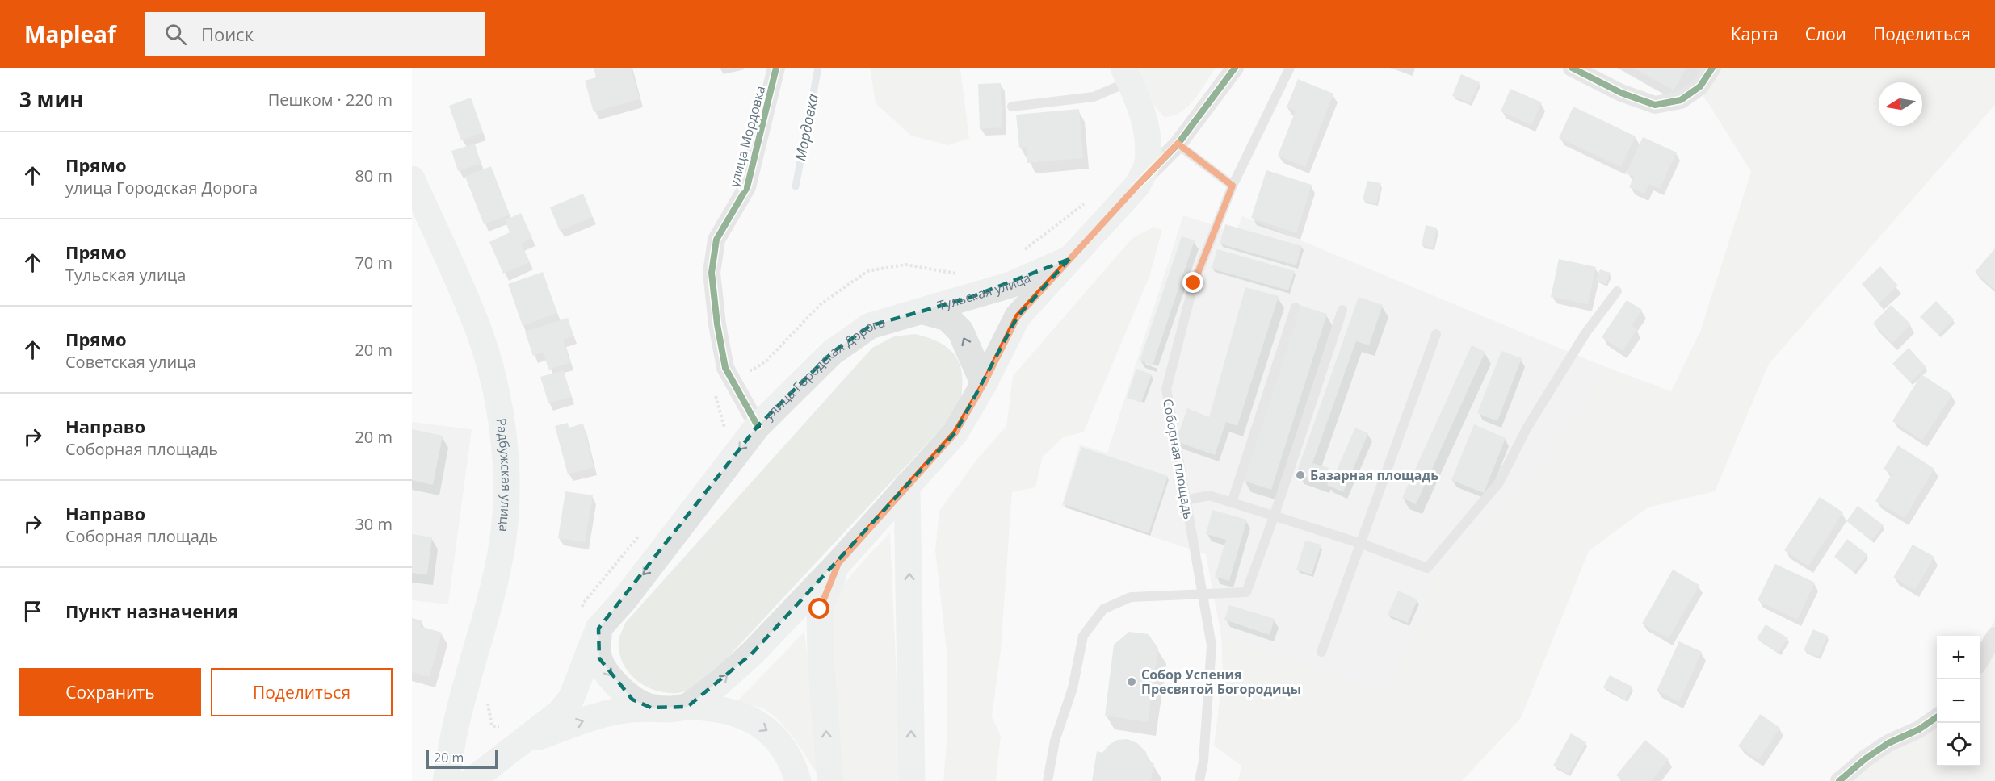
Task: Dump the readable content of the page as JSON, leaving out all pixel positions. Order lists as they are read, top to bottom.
{
  "streets": {
    "main road": ["Тульская улица", "улица Городская Дорога", "Радбужская улица"],
    "street": ["улица Мордовка"],
    "lane": ["Соборная площадь"]
  },
  "crossings": [
    ["улица Мордовка", "улица Городская Дорога"],
    ["Тульская улица", "улица Городская Дорога"]
  ],
  "water": ["Мордовка"],
  "places": ["Базарная площадь", "Собор Успения Пресвятой Богородицы"],
  "scale_bar": "20 m",
  "north": "left",
  "page": {
    "header": "Mapleaf",
    "search": "Поиск",
    "nav": ["Карта", "Слои", "Поделиться"],
    "heading": ["3 мин", "Пешком · 220 m"],
    "list": [
      ["Прямо", "улица Городская Дорога", "80 m"],
      ["Прямо", "Тульская улица", "70 m"],
      ["Прямо", "Советская улица", "20 m"],
      ["Направо", "Соборная площадь", "20 m"],
      ["Направо", "Соборная площадь", "30 m"],
      "Пункт назначения"
    ],
    "map_buttons": ["+", "−"],
    "buttons": ["Сохранить", "Поделиться"],
    "scale": "20 m"
  }
}
